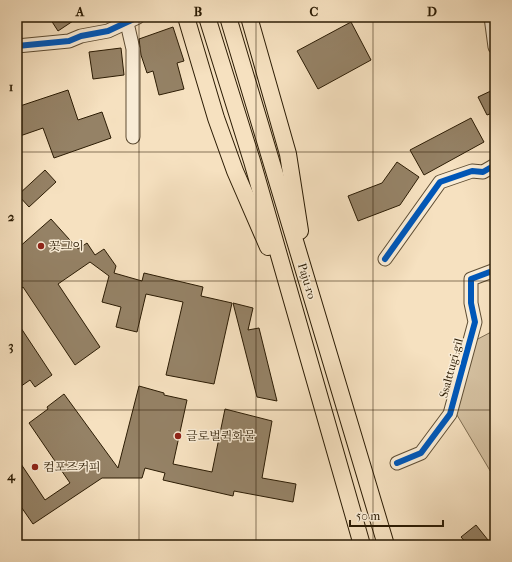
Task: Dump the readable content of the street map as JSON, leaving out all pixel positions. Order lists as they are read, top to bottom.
{
  "streets": {
    "main road": ["Paju-ro"],
    "street": ["Ssalttugi-gil"]
  },
  "places": ["꼿그이", "글로벌퀵화물", "컴포즈커피"],
  "scale_bar": "50 m",
  "grid": {
    "columns": [
      "A",
      "B",
      "C",
      "D"
    ],
    "rows": [
      "1",
      "2",
      "3",
      "4"
    ]
  }
}
